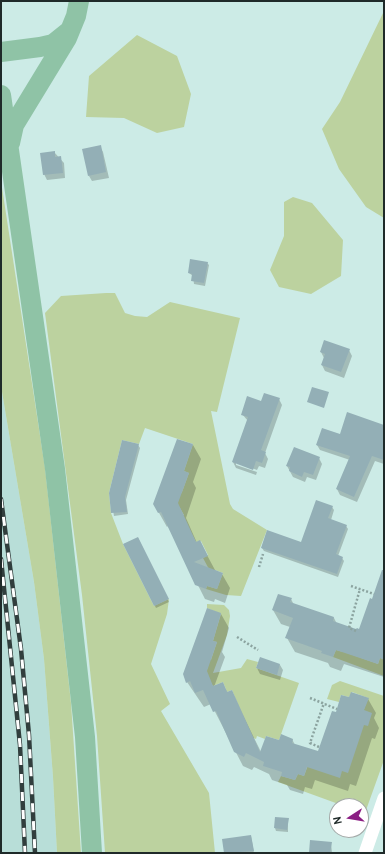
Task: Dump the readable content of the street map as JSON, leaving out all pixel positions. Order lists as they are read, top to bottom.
{
  "north": "left"
}
